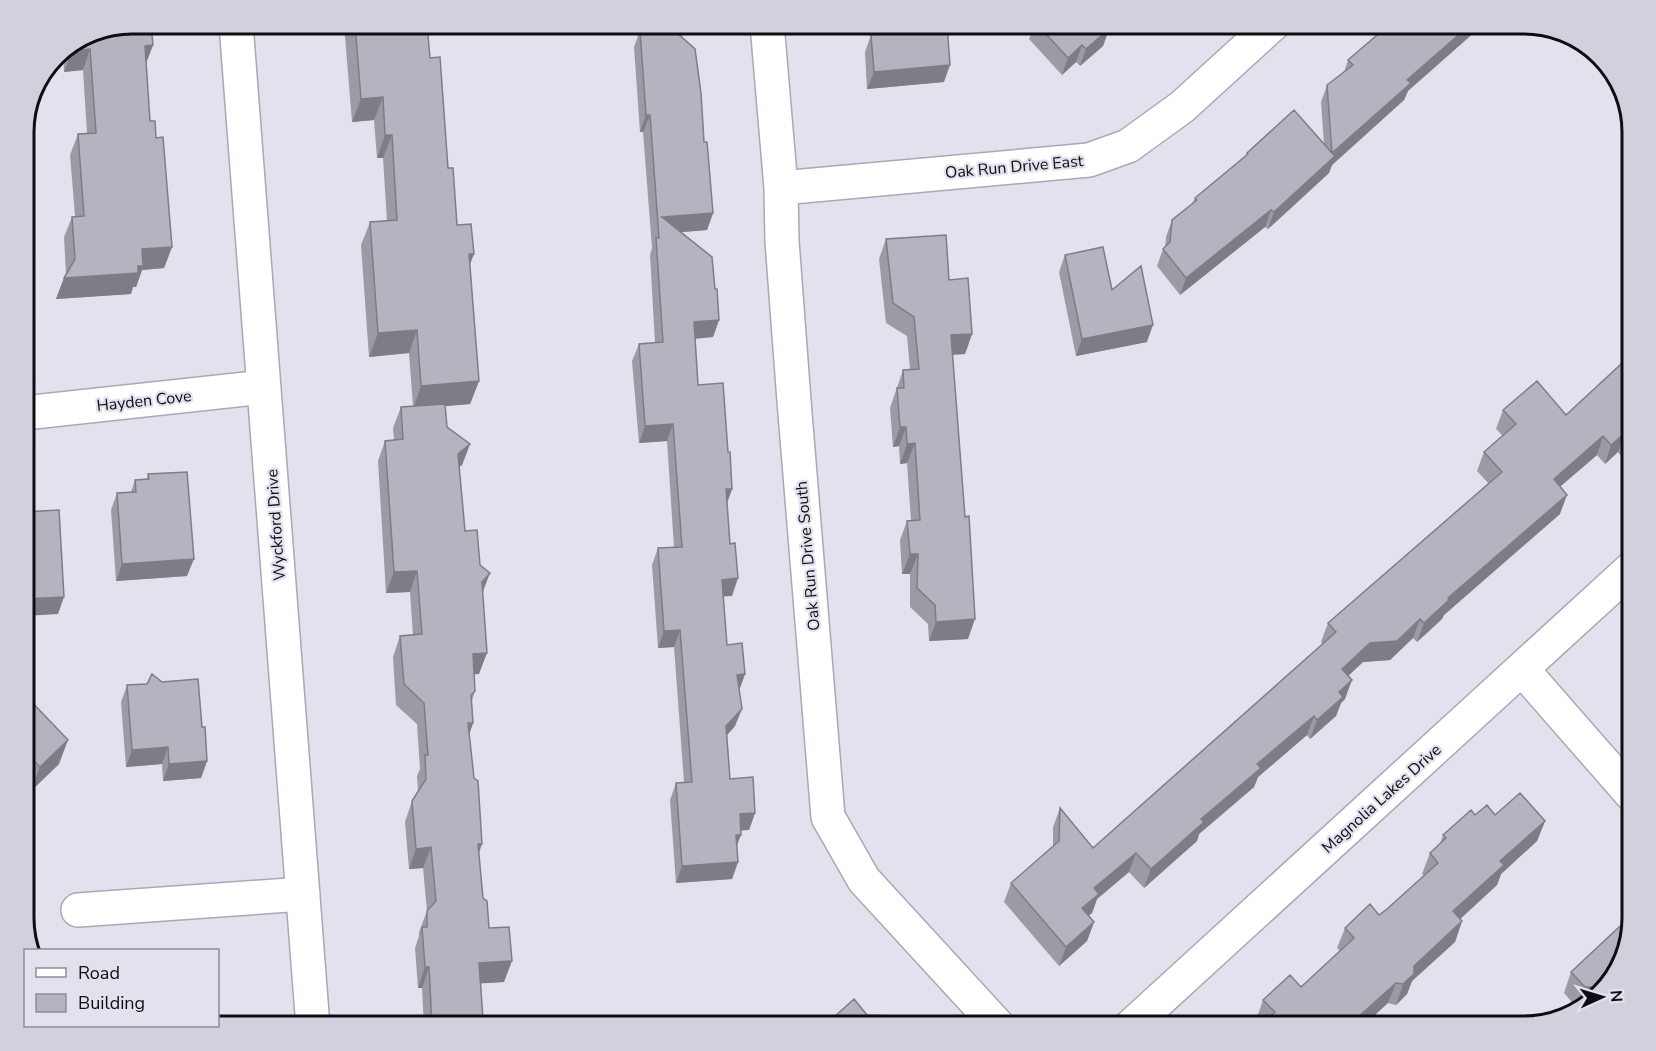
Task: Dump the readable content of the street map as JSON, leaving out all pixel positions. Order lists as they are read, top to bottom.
{
  "streets": {
    "street": [
      "Oak Run Drive East",
      "Hayden Cove",
      "Wyckford Drive",
      "Oak Run Drive South",
      "Magnolia Lakes Drive"
    ]
  },
  "crossings": [
    ["Oak Run Drive East", "Oak Run Drive South"],
    ["Hayden Cove", "Wyckford Drive"]
  ],
  "legend": ["Road", "Building"],
  "north": "right"
}
